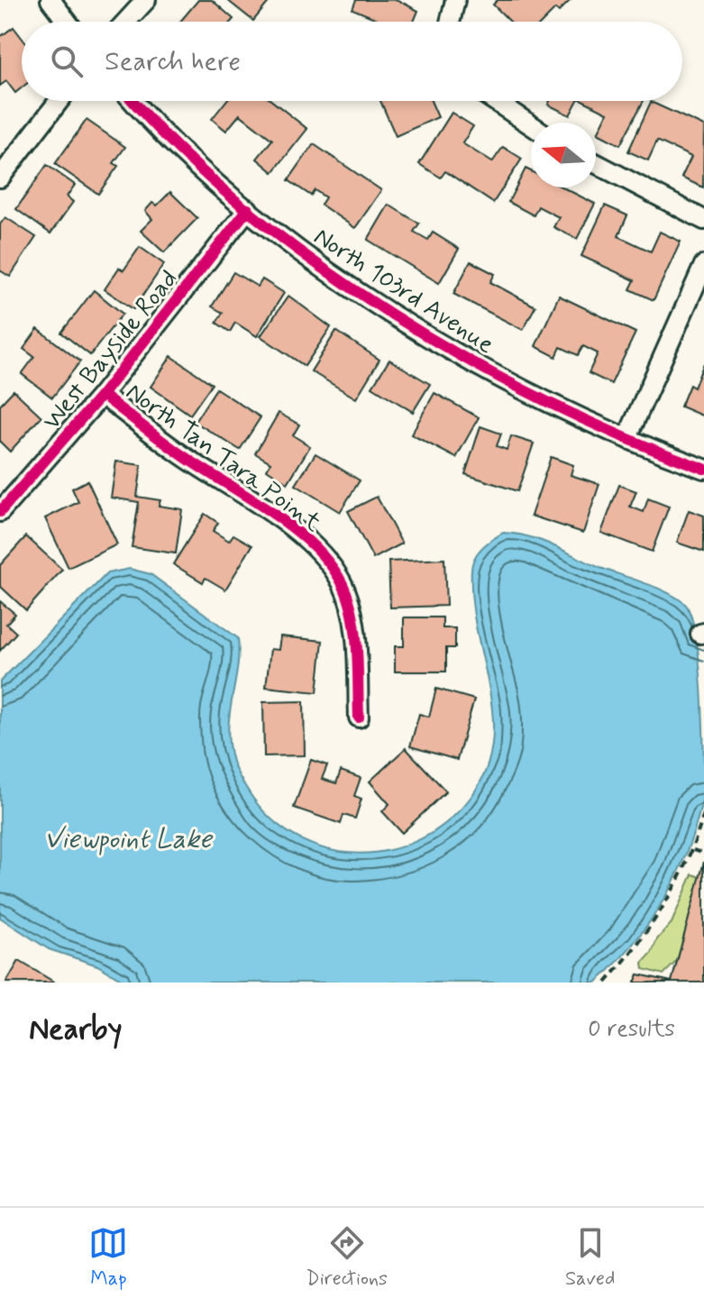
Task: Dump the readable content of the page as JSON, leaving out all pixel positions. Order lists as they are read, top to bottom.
{
  "streets": {
    "street": ["North 103rd Avenue", "West Bayside Road", "North Tan Tara Point"]
  },
  "crossings": [
    ["North 103rd Avenue", "West Bayside Road"],
    ["West Bayside Road", "North Tan Tara Point"]
  ],
  "water": ["Viewpoint Lake"],
  "north": "left",
  "page": {
    "search": "Search here",
    "heading": ["Nearby", "0 results"],
    "nav": ["Map", "Directions", "Saved"]
  }
}
